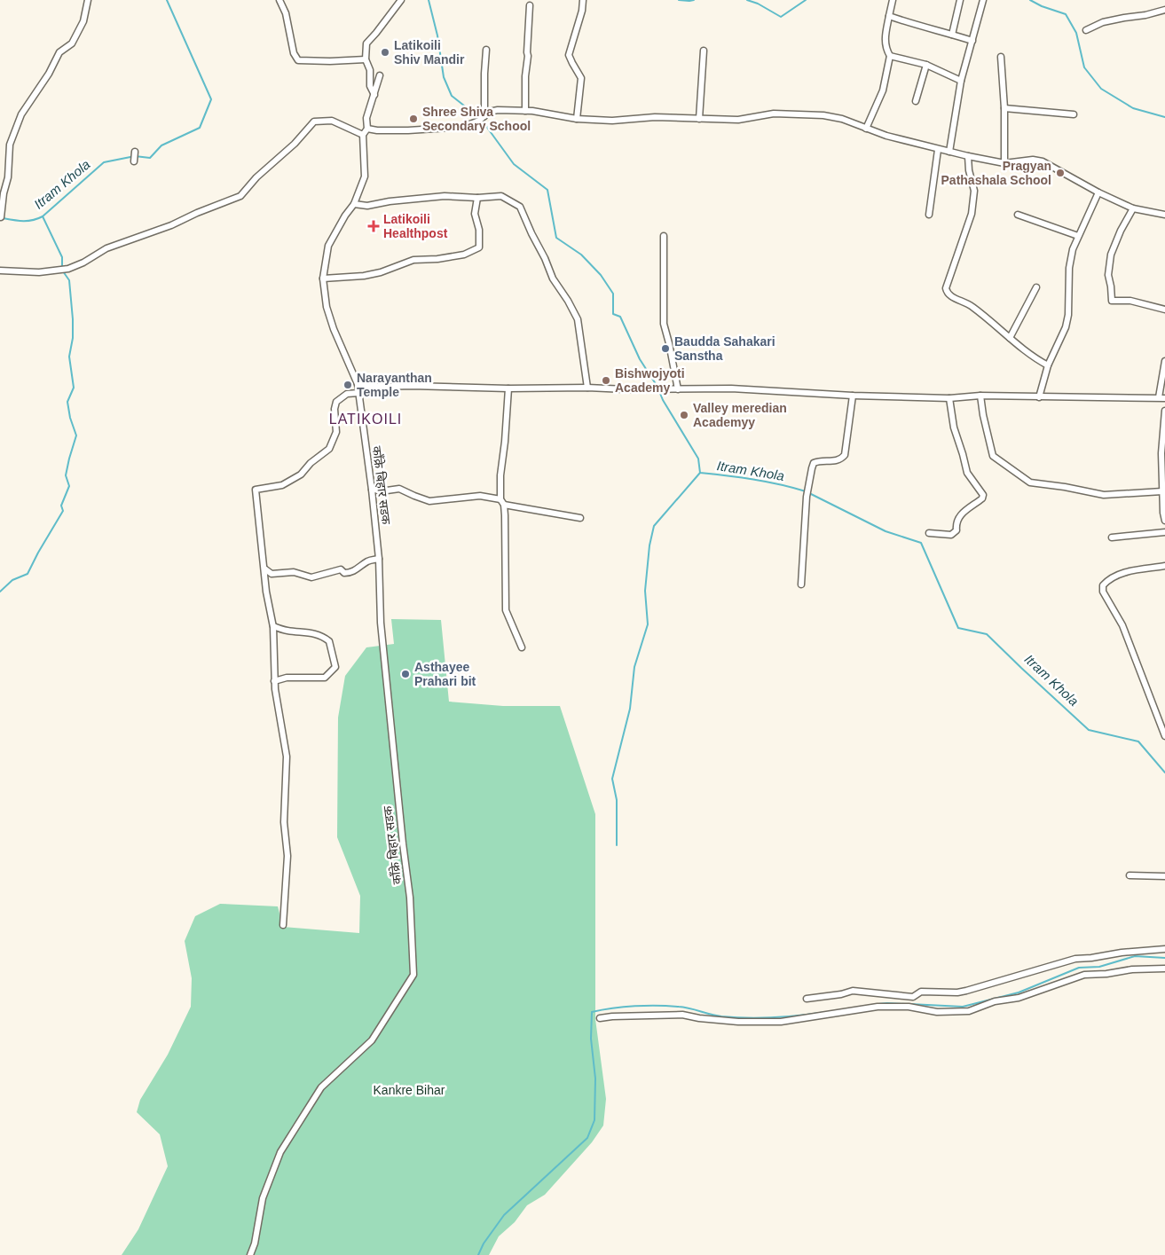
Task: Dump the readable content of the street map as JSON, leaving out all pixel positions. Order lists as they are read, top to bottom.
{
  "streets": {
    "street": ["काँक्रे बिहार सडक"]
  },
  "districts": ["LATIKOILI"],
  "water": ["Itram Khola"],
  "parks": ["Kankre Bihar"],
  "places": {
    "other": [
      "Latikoili Shiv Mandir",
      "Shree Shiva Secondary School",
      "Pragyan Pathashala School",
      "Baudda Sahakari Sanstha",
      "Bishwojyoti Academy",
      "Narayanthan Temple",
      "Valley meredian Academyy",
      "Asthayee Prahari bit"
    ],
    "health": ["Latikoili Healthpost"]
  }
}
